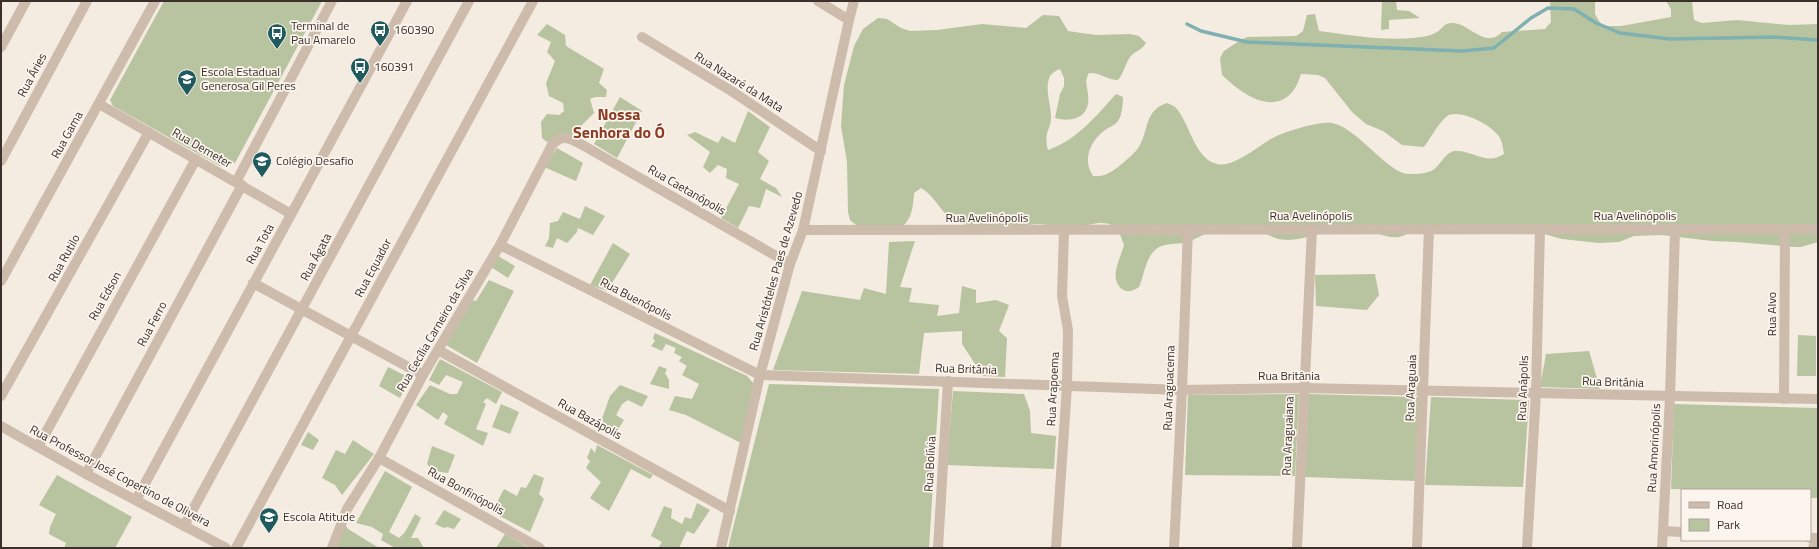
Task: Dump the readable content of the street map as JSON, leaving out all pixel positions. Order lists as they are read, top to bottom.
{
  "streets": {
    "street": [
      "Rua Áries",
      "Rua Nazaré da Mata",
      "Rua Gama",
      "Rua Demeter",
      "Rua Caetanópolis",
      "Rua Avelinópolis",
      "Rua Tota",
      "Rua Ágata",
      "Rua Rutilo",
      "Rua Equador",
      "Rua Aristóteles Paes de Azevedo",
      "Rua Edson",
      "Rua Buenópolis",
      "Rua Alvo",
      "Rua Ferro",
      "Rua Cecília Carneiro da Silva",
      "Rua Britânia",
      "Rua Araguacema",
      "Rua Araguaia",
      "Rua Anápolis",
      "Rua Arapoema",
      "Rua Bazápolis",
      "Rua Araguaiana",
      "Rua Amorinópolis",
      "Rua Bolívia",
      "Rua Professor José Copertino de Oliveira",
      "Rua Bonfinópolis"
    ]
  },
  "crossings": [
    ["Rua Nazaré da Mata", "Rua Aristóteles Paes de Azevedo"],
    ["Rua Gama", "Rua Demeter"],
    ["Rua Demeter", "Rua Tota"],
    ["Rua Demeter", "Rua Rutilo"],
    ["Rua Demeter", "Rua Edson"],
    ["Rua Demeter", "Rua Ferro"],
    ["Rua Caetanópolis", "Rua Aristóteles Paes de Azevedo"],
    ["Rua Caetanópolis", "Rua Cecília Carneiro da Silva"],
    ["Rua Avelinópolis", "Rua Aristóteles Paes de Azevedo"],
    ["Rua Avelinópolis", "Rua Alvo"],
    ["Rua Avelinópolis", "Rua Araguacema"],
    ["Rua Avelinópolis", "Rua Araguaia"],
    ["Rua Avelinópolis", "Rua Anápolis"],
    ["Rua Avelinópolis", "Rua Arapoema"],
    ["Rua Avelinópolis", "Rua Araguaiana"],
    ["Rua Avelinópolis", "Rua Amorinópolis"],
    ["Rua Tota", "Rua Professor José Copertino de Oliveira"],
    ["Rua Ágata", "Rua Professor José Copertino de Oliveira"],
    ["Rua Aristóteles Paes de Azevedo", "Rua Buenópolis"],
    ["Rua Aristóteles Paes de Azevedo", "Rua Britânia"],
    ["Rua Aristóteles Paes de Azevedo", "Rua Bazápolis"],
    ["Rua Edson", "Rua Professor José Copertino de Oliveira"],
    ["Rua Buenópolis", "Rua Cecília Carneiro da Silva"],
    ["Rua Buenópolis", "Rua Britânia"],
    ["Rua Alvo", "Rua Britânia"],
    ["Rua Ferro", "Rua Professor José Copertino de Oliveira"],
    ["Rua Cecília Carneiro da Silva", "Rua Bazápolis"],
    ["Rua Cecília Carneiro da Silva", "Rua Bonfinópolis"],
    ["Rua Britânia", "Rua Araguacema"],
    ["Rua Britânia", "Rua Araguaia"],
    ["Rua Britânia", "Rua Anápolis"],
    ["Rua Britânia", "Rua Arapoema"],
    ["Rua Britânia", "Rua Araguaiana"],
    ["Rua Britânia", "Rua Amorinópolis"],
    ["Rua Britânia", "Rua Bolívia"]
  ],
  "districts": ["Nossa Senhora do Ó"],
  "places": {
    "bus stop": ["160390", "Terminal de Pau Amarelo", "160391"],
    "school or university": ["Escola Estadual Generosa Gil Peres", "Colégio Desafio", "Escola Atitude"]
  },
  "legend": ["Road", "Park"]
}
